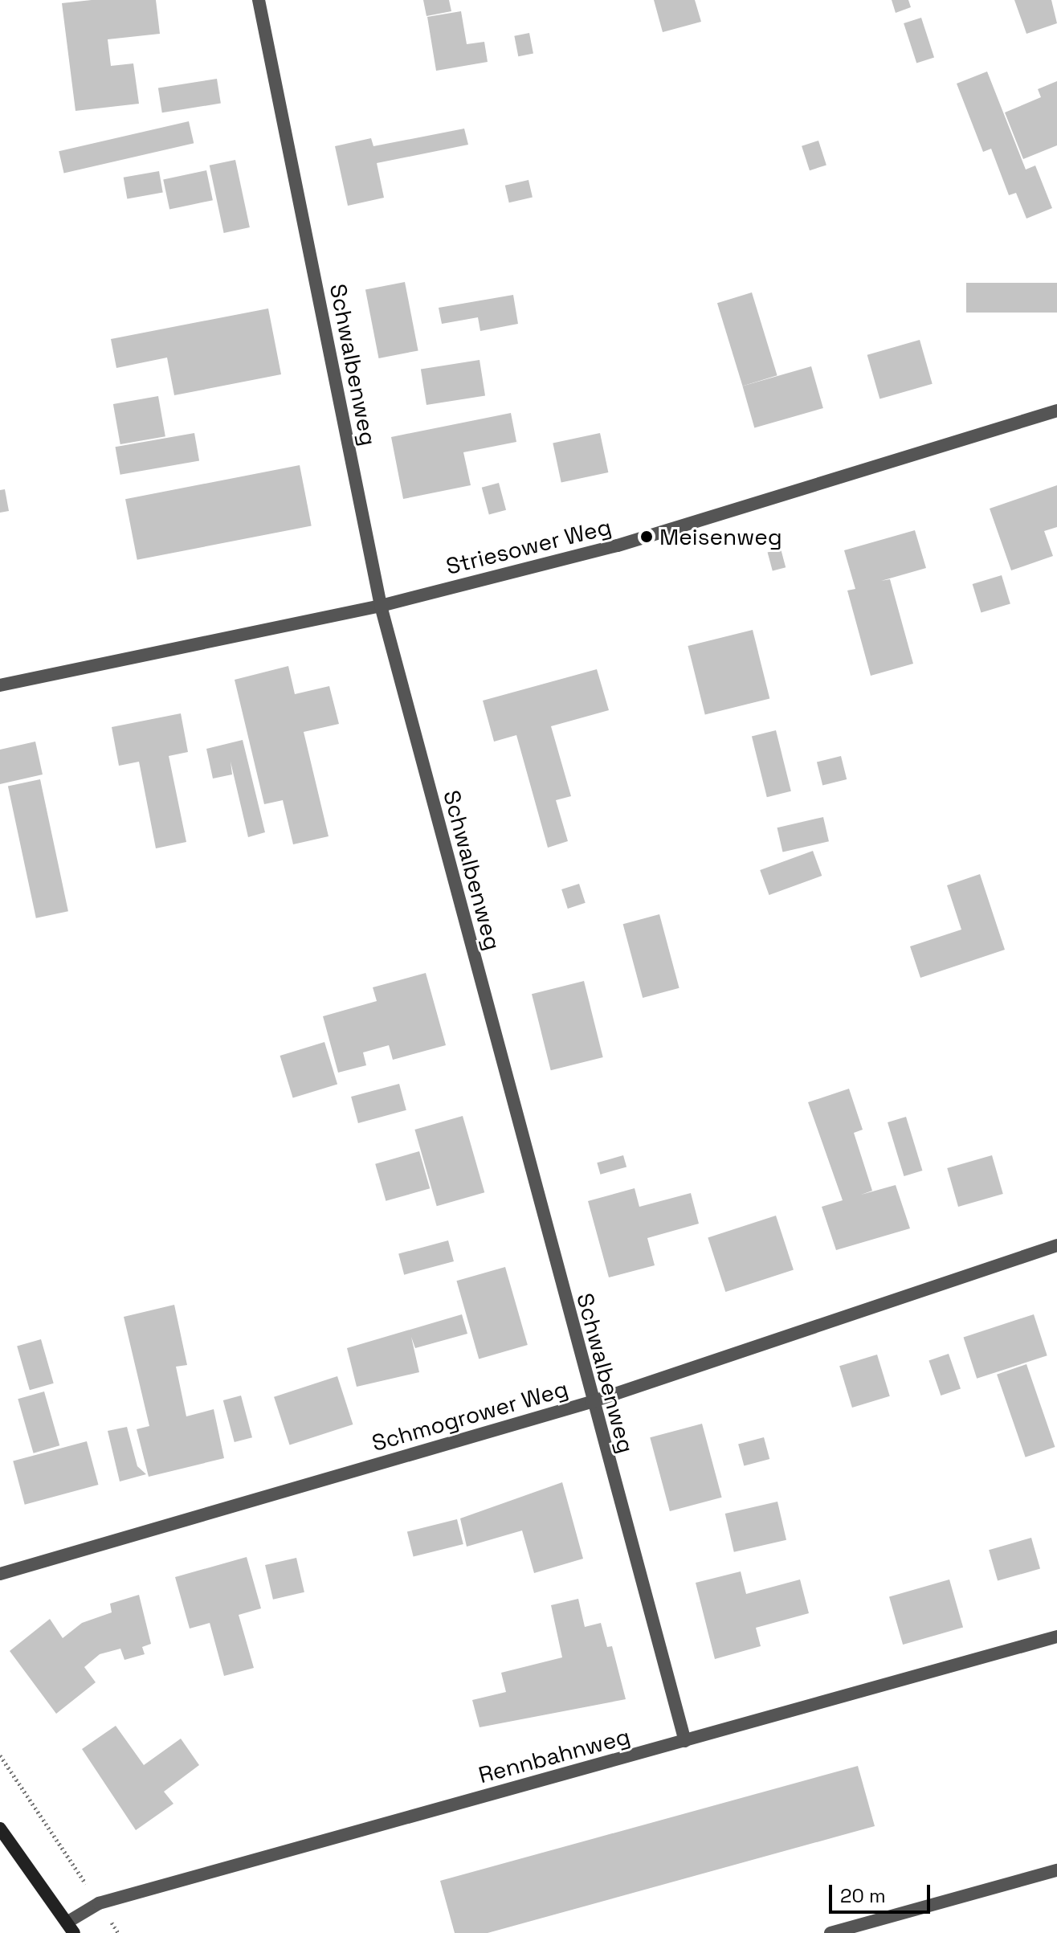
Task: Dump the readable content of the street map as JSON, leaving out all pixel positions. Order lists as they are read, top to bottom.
{
  "streets": {
    "street": [
      "Schwalbenweg",
      "Striesower Weg",
      "Schmogrower Weg",
      "Rennbahnweg"
    ]
  },
  "crossings": [
    ["Schwalbenweg", "Striesower Weg"],
    ["Schwalbenweg", "Schmogrower Weg"],
    ["Schwalbenweg", "Rennbahnweg"]
  ],
  "places": ["Meisenweg"],
  "scale_bar": "20 m"
}
